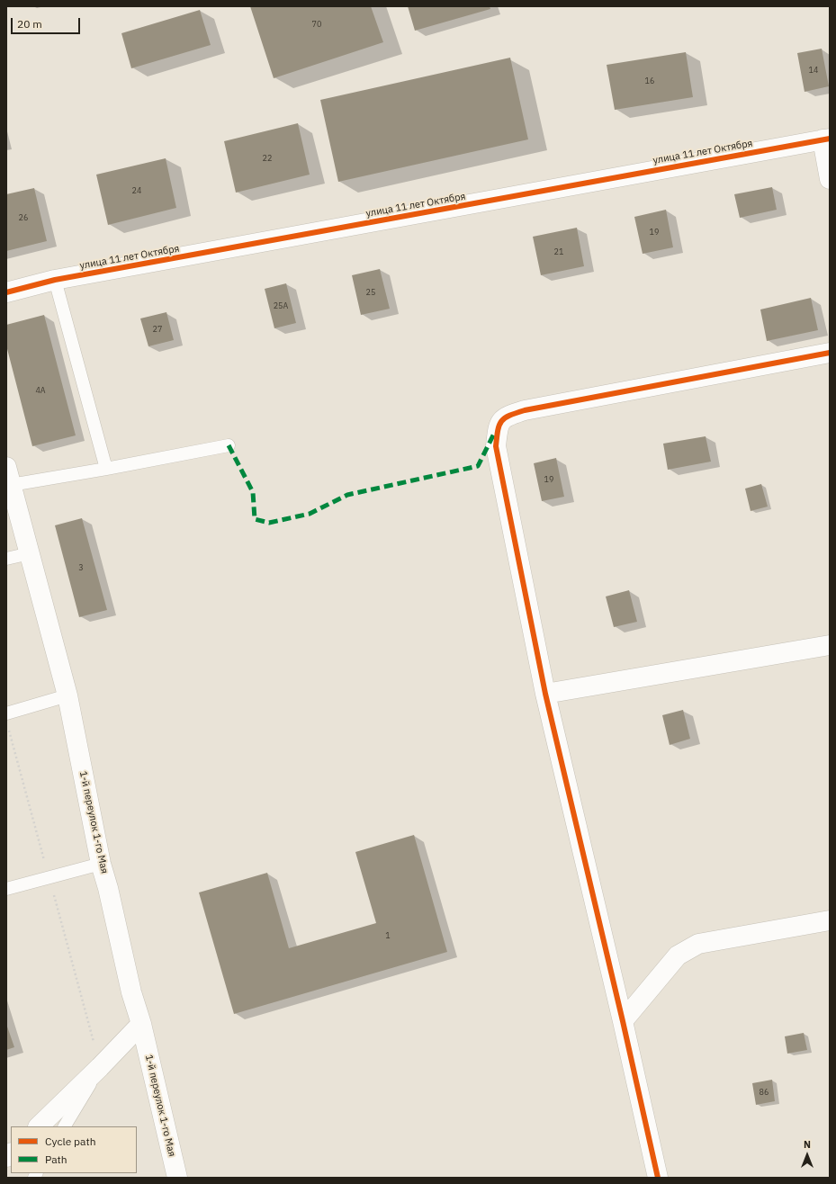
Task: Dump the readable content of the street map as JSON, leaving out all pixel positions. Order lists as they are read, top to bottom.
{
  "streets": {
    "street": ["улица 11 лет Октября", "1-й переулок 1-го Мая"]
  },
  "house_numbers": [
    "70",
    "14",
    "16",
    "22",
    "24",
    "26",
    "19",
    "21",
    "25",
    "25А",
    "27",
    "4А",
    "19",
    "3",
    "1",
    "86"
  ],
  "legend": ["Cycle path", "Path"],
  "scale_bar": "20 m",
  "north": "top"
}
